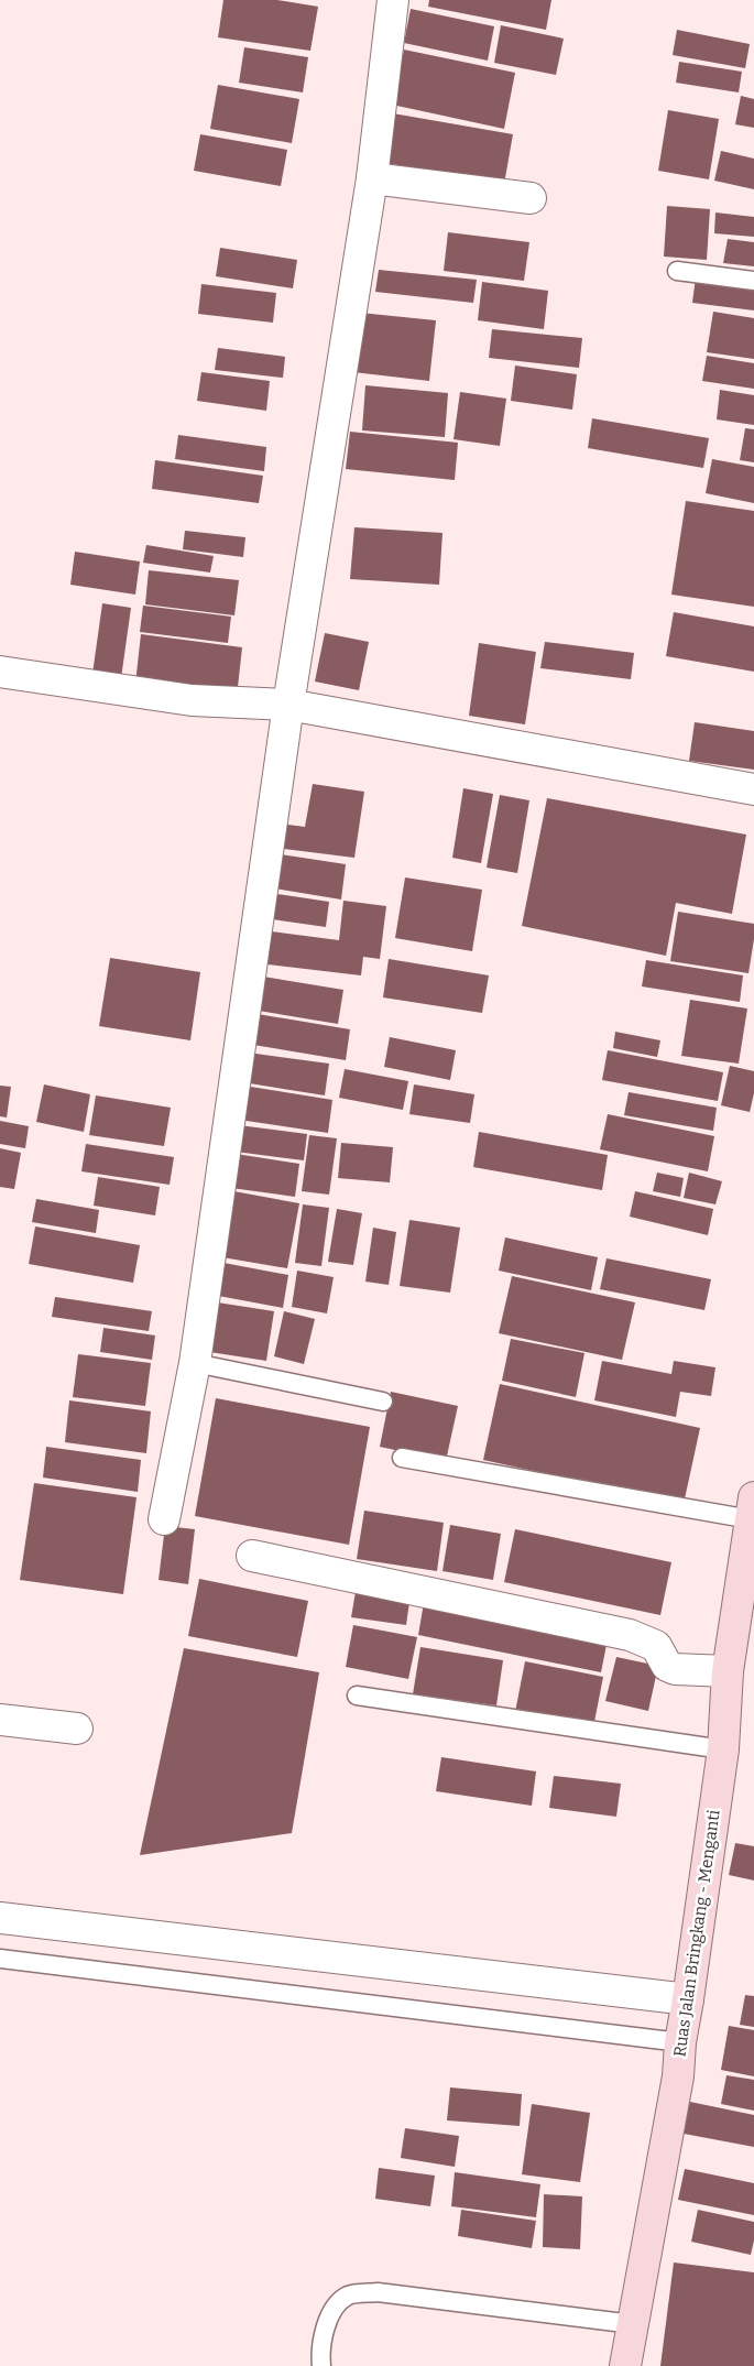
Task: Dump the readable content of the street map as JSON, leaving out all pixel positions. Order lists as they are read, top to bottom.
{
  "streets": {
    "main road": ["Ruas Jalan Bringkang - Menganti"]
  }
}
